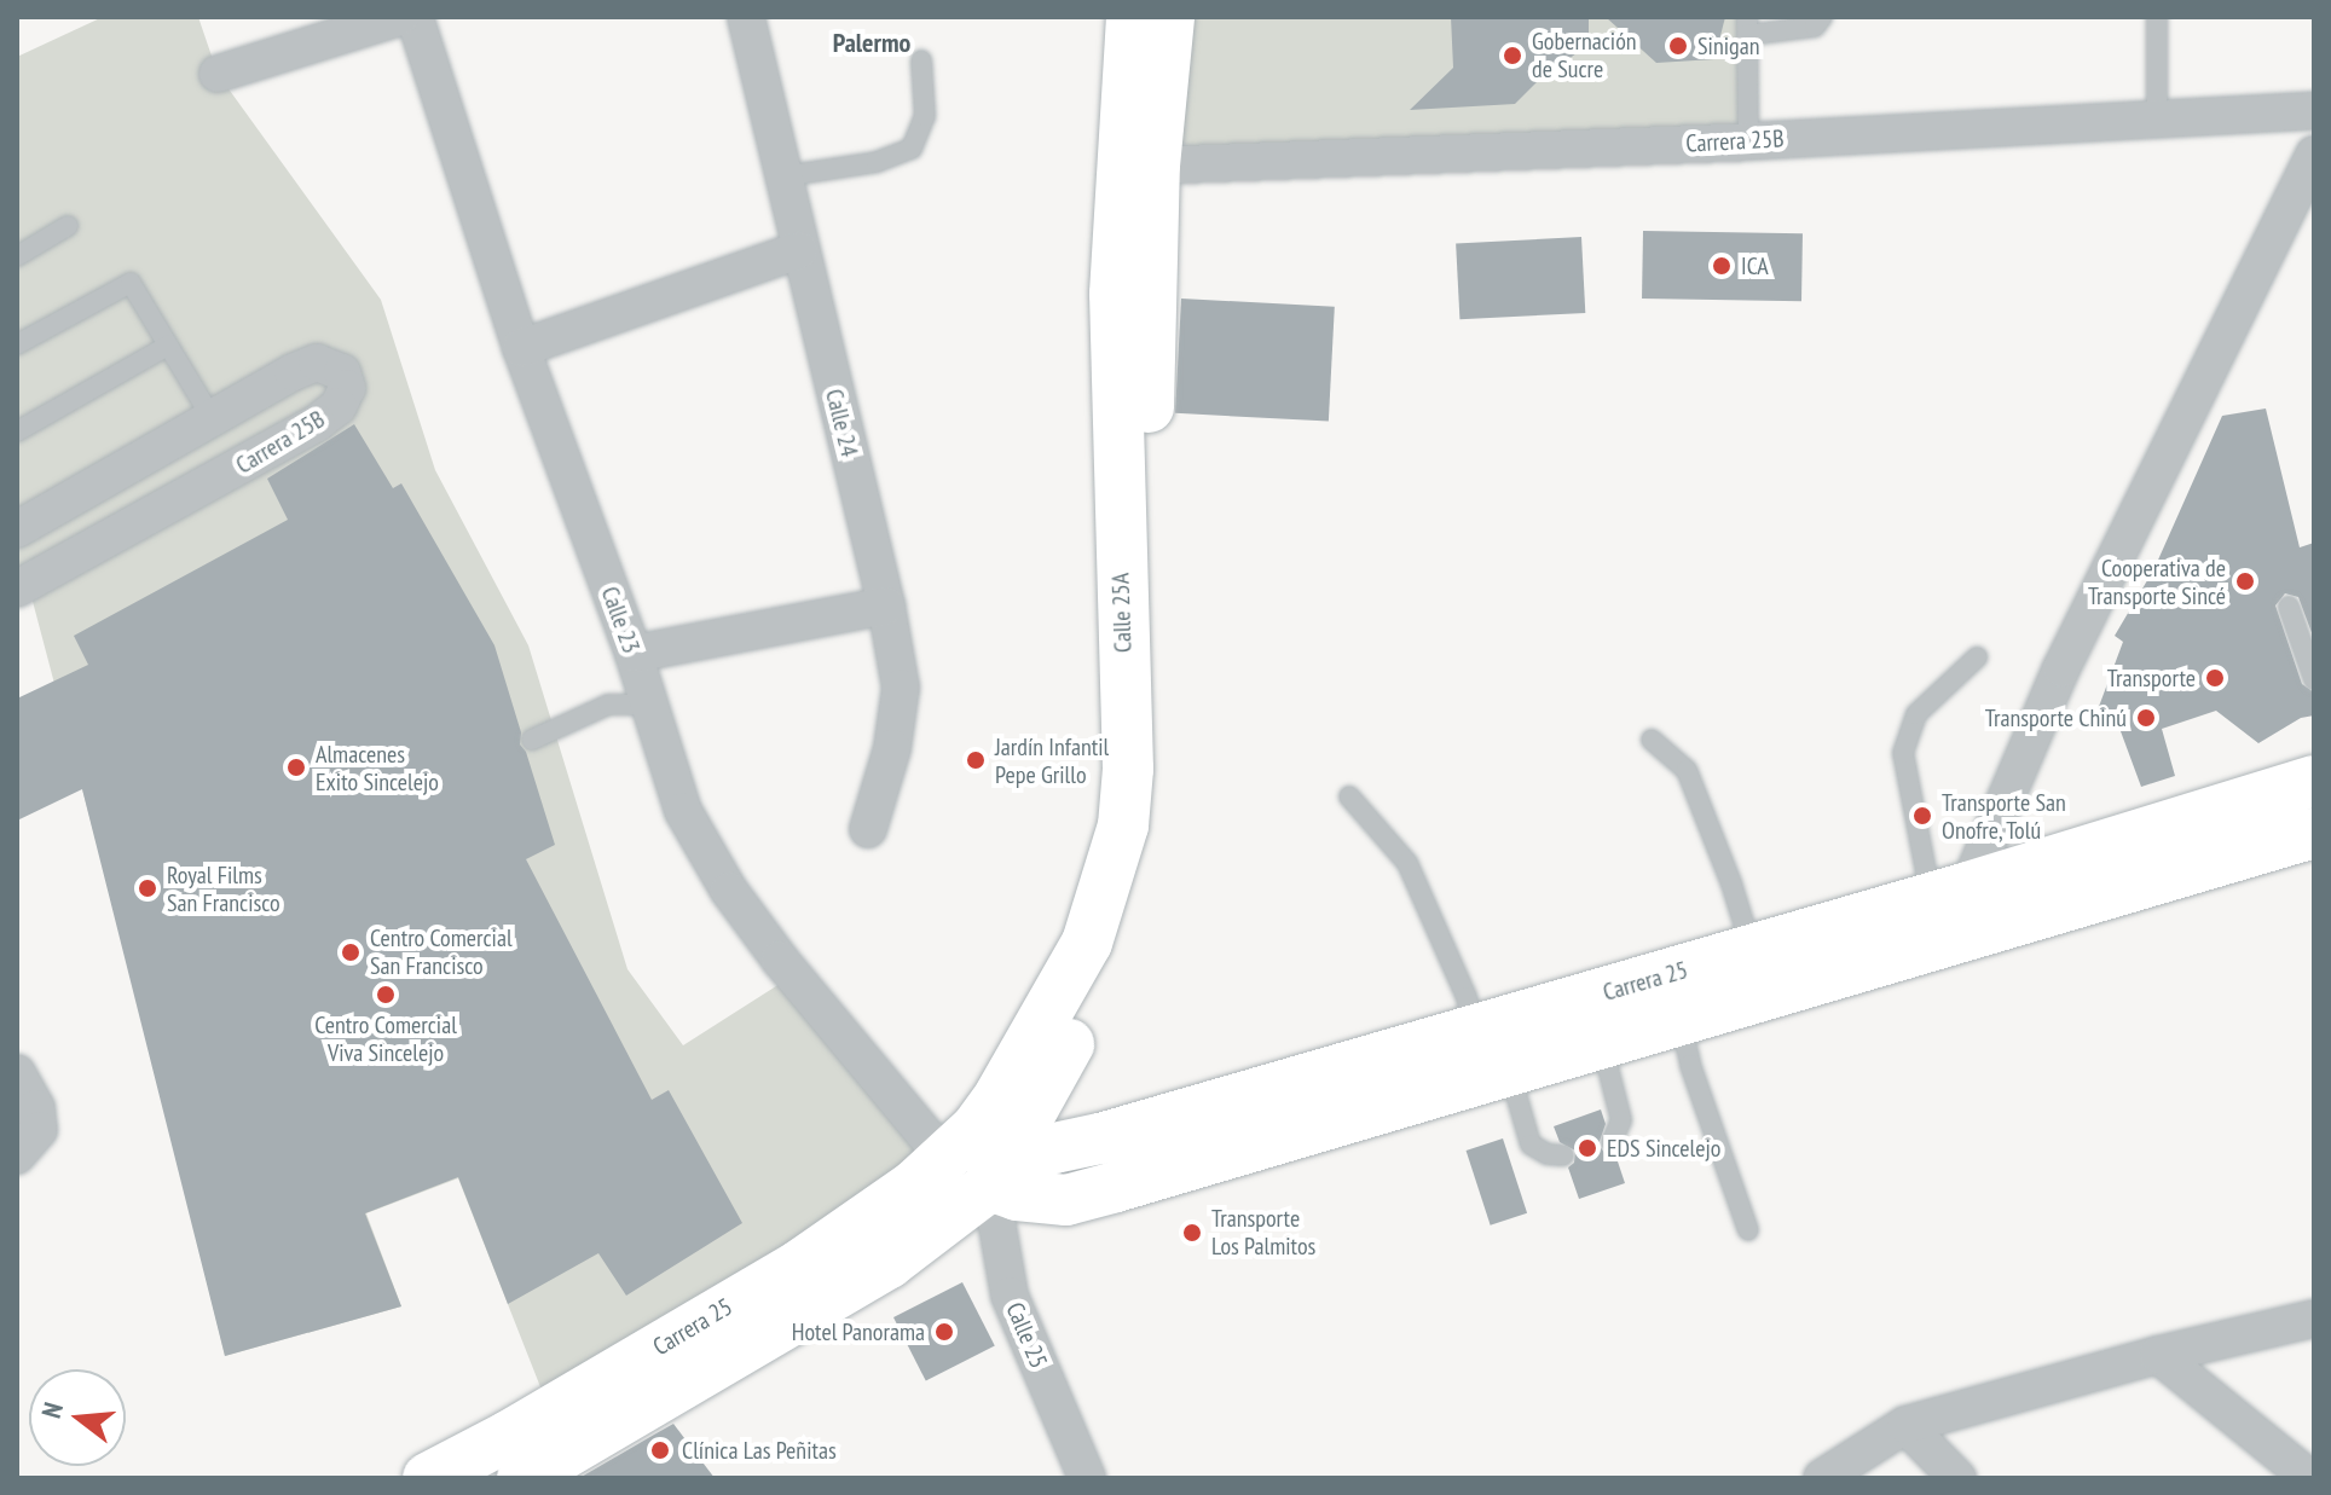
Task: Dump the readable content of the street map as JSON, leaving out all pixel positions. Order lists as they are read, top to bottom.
{
  "streets": {
    "main road": ["Calle 25A", "Carrera 25"],
    "street": [
      "Carrera 25B",
      "Calle 24",
      "Calle 23",
      "Calle 25"
    ]
  },
  "crossings": [
    ["Carrera 25B", "Calle 25A"],
    ["Calle 25A", "Calle 23"],
    ["Calle 25A", "Carrera 25"],
    ["Calle 25A", "Calle 25"],
    ["Calle 23", "Carrera 25"],
    ["Calle 23", "Calle 25"],
    ["Carrera 25", "Calle 25"]
  ],
  "districts": ["Palermo"],
  "places": [
    "Sinigan",
    "Gobernación de Sucre",
    "ICA",
    "Cooperativa de Transporte Sincé",
    "Transporte",
    "Transporte Chinú",
    "Jardín Infantil Pepe Grillo",
    "Almacenes Exito Sincelejo",
    "Transporte San Onofre, Tolú",
    "Royal Films San Francisco",
    "Centro Comercial San Francisco",
    "Centro Comercial Viva Sincelejo",
    "EDS Sincelejo",
    "Transporte Los Palmitos",
    "Hotel Panorama",
    "Clínica Las Peñitas"
  ],
  "north": "left"
}
